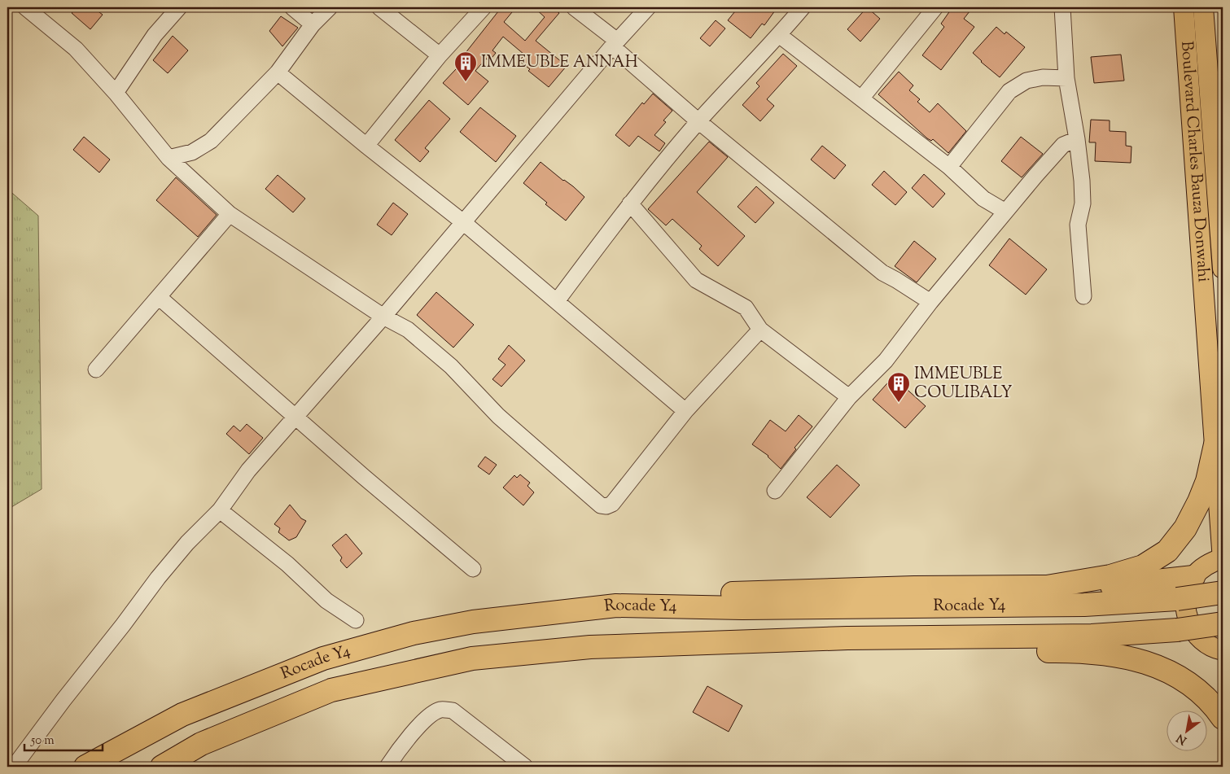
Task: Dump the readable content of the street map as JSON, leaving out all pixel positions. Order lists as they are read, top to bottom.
{
  "streets": {
    "highway": ["Rocade Y4"],
    "main road": ["Boulevard Charles Bauza Donwahi"]
  },
  "places": {
    "building": ["IMMEUBLE ANNAH", "IMMEUBLE COULIBALY"]
  },
  "scale_bar": "50 m",
  "north": "bottom left"
}
